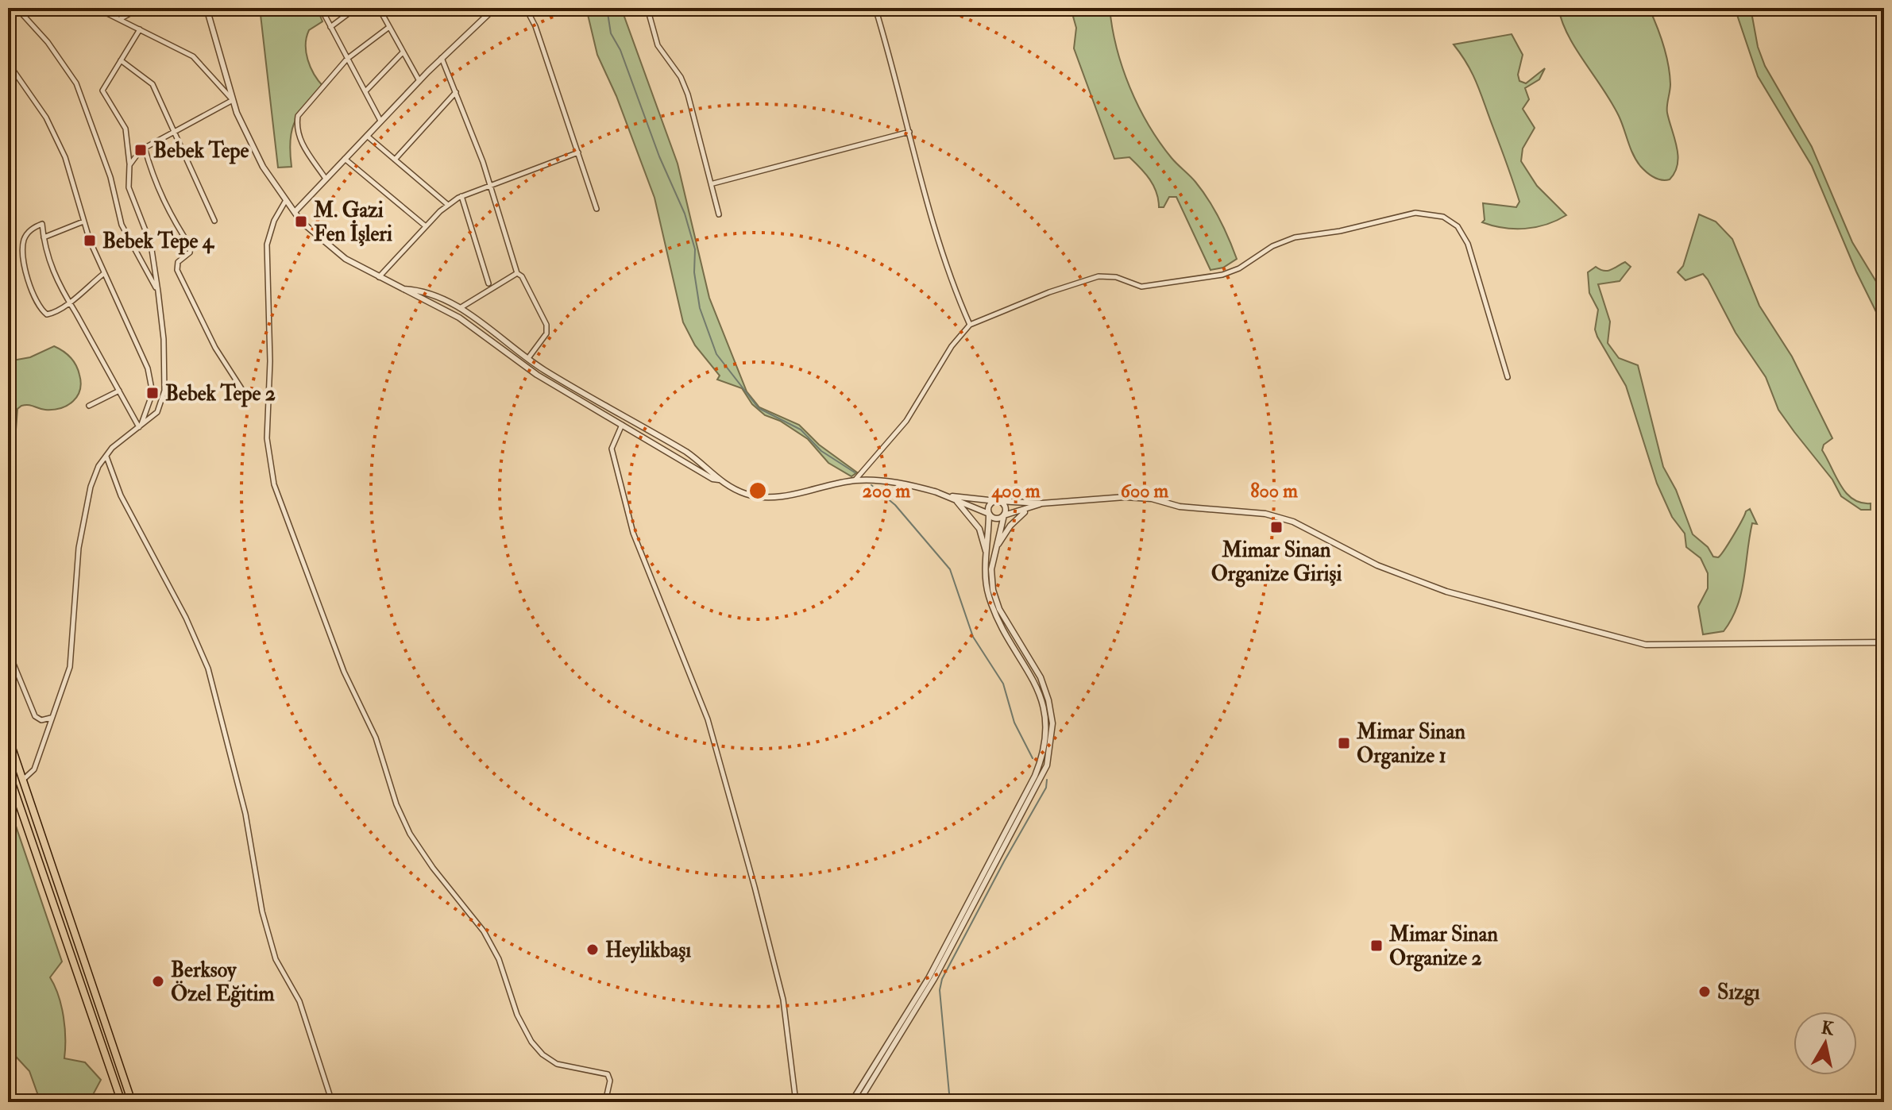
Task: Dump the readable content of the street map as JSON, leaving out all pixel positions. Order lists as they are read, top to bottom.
{
  "places": {
    "transit": [
      "Bebek Tepe",
      "M. Gazi Fen İşleri",
      "Bebek Tepe 4",
      "Bebek Tepe 2",
      "Mimar Sinan Organize Girişi",
      "Mimar Sinan Organize 1",
      "Mimar Sinan Organize 2"
    ],
    "other": ["Heylikbaşı", "Berksoy Özel Eğitim", "Sızgı"]
  },
  "north": "top",
  "rings": [
    "200 m",
    "400 m",
    "600 m",
    "800 m"
  ]
}
